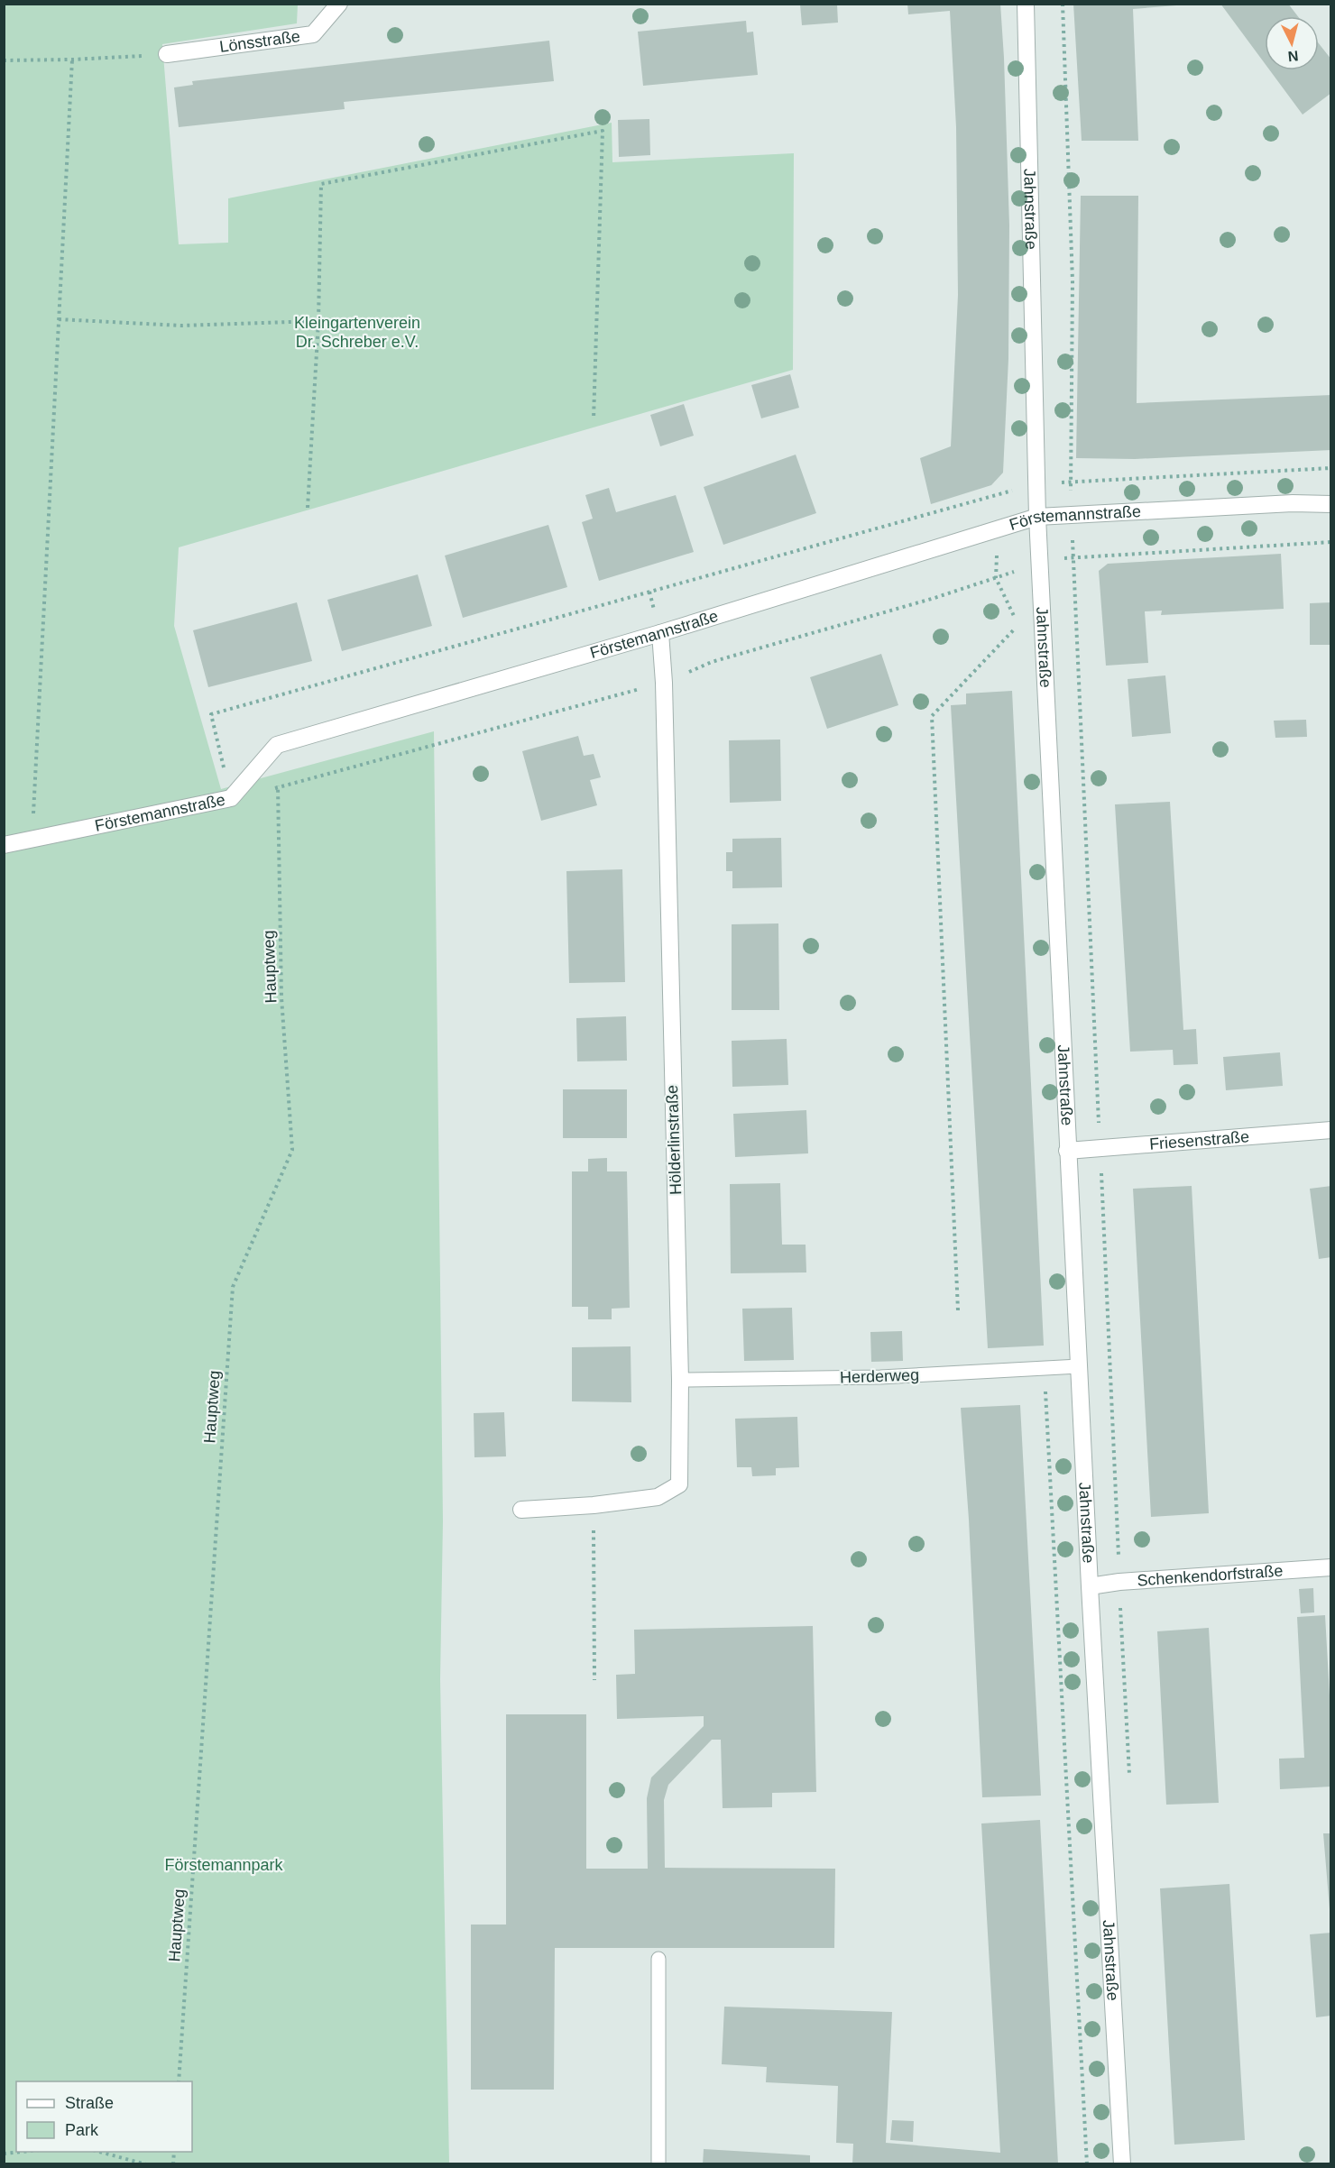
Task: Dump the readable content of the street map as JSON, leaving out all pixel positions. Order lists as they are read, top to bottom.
{
  "streets": {
    "street": [
      "Lönsstraße",
      "Jahnstraße",
      "Förstemannstraße",
      "Hölderlinstraße",
      "Friesenstraße",
      "Schenkendorfstraße"
    ],
    "lane": ["Herderweg"],
    "path": ["Hauptweg"]
  },
  "crossings": [
    ["Jahnstraße", "Förstemannstraße"],
    ["Jahnstraße", "Friesenstraße"],
    ["Jahnstraße", "Herderweg"],
    ["Jahnstraße", "Schenkendorfstraße"],
    ["Förstemannstraße", "Hauptweg"],
    ["Förstemannstraße", "Hölderlinstraße"],
    ["Hölderlinstraße", "Herderweg"]
  ],
  "parks": ["Kleingartenverein Dr. Schreber e.V.", "Förstemannpark"],
  "legend": ["Straße", "Park"],
  "north": "bottom"
}
